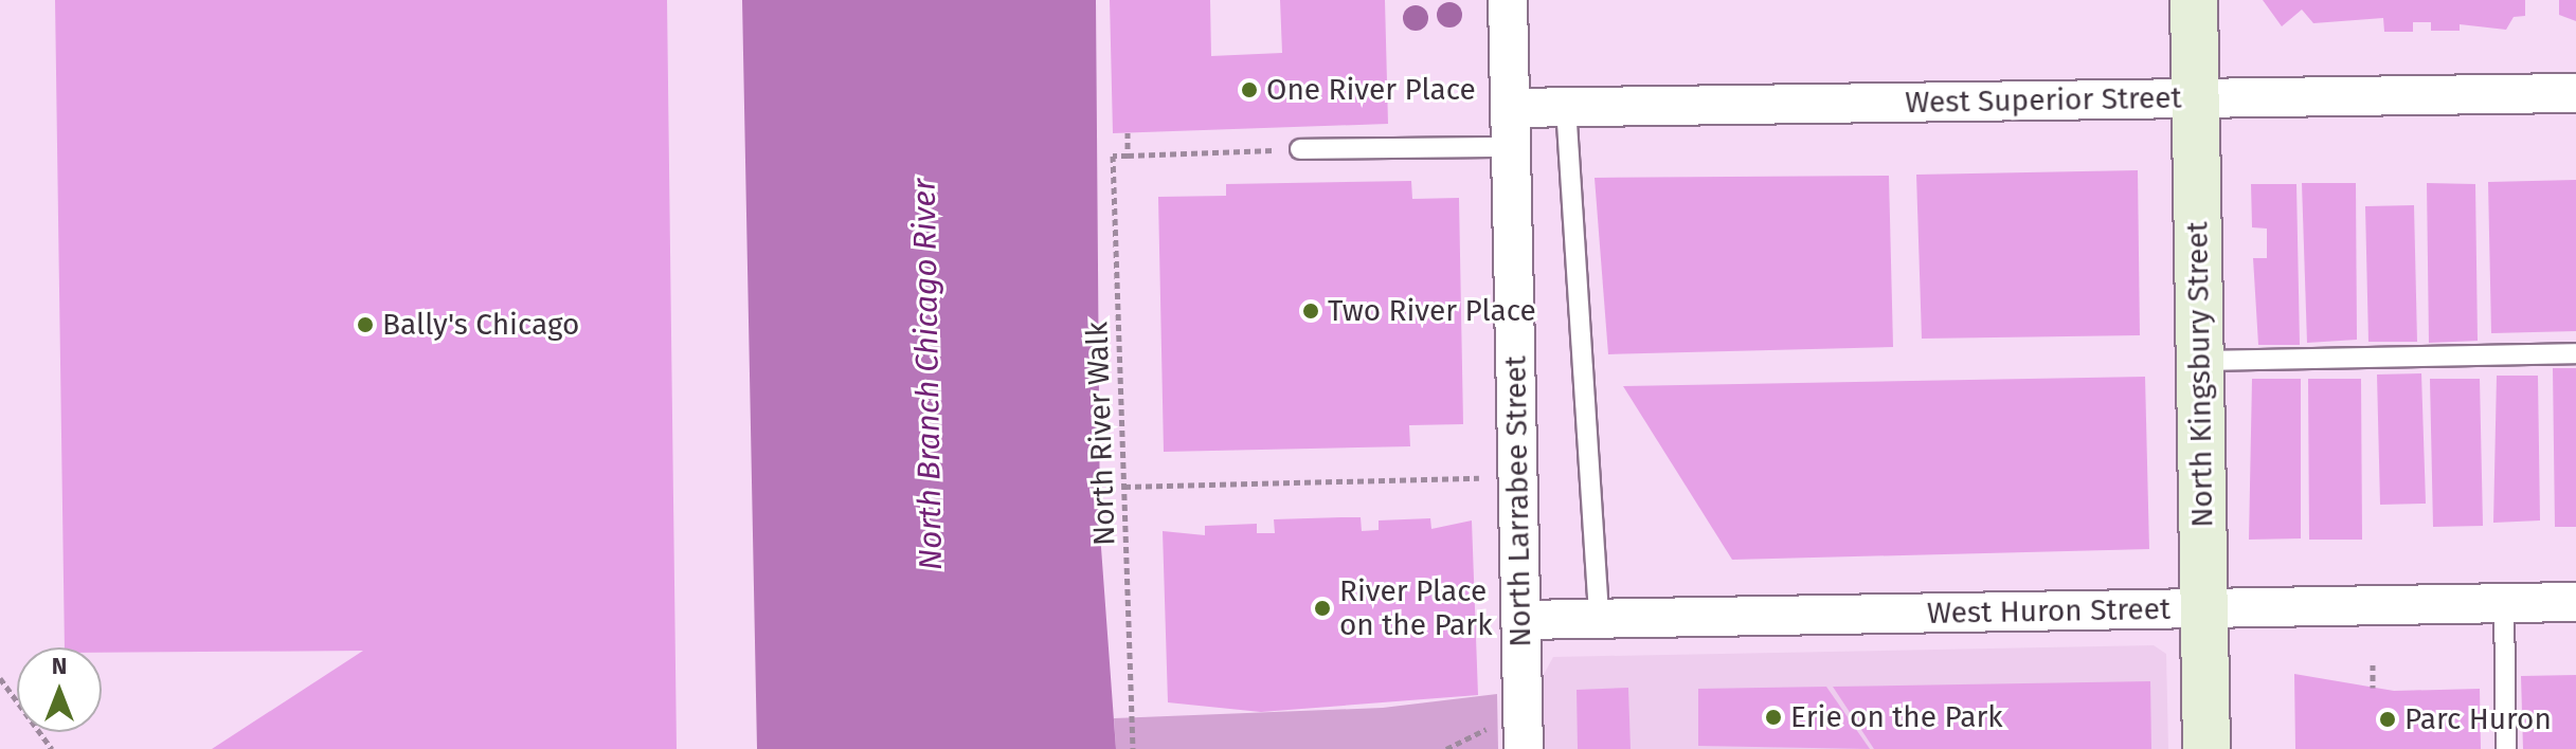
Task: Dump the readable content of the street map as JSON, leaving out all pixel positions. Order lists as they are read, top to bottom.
{
  "streets": {
    "street": [
      "West Superior Street",
      "North Kingsbury Street",
      "North Larrabee Street",
      "West Huron Street"
    ],
    "path": ["North River Walk"]
  },
  "crossings": [
    ["West Superior Street", "North Kingsbury Street"],
    ["West Superior Street", "North Larrabee Street"],
    ["North Kingsbury Street", "West Huron Street"],
    ["North Larrabee Street", "West Huron Street"]
  ],
  "water": ["North Branch Chicago River"],
  "places": [
    "One River Place",
    "Two River Place",
    "Bally's Chicago",
    "River Place on the Park",
    "Erie on the Park",
    "Parc Huron"
  ],
  "north": "top"
}
